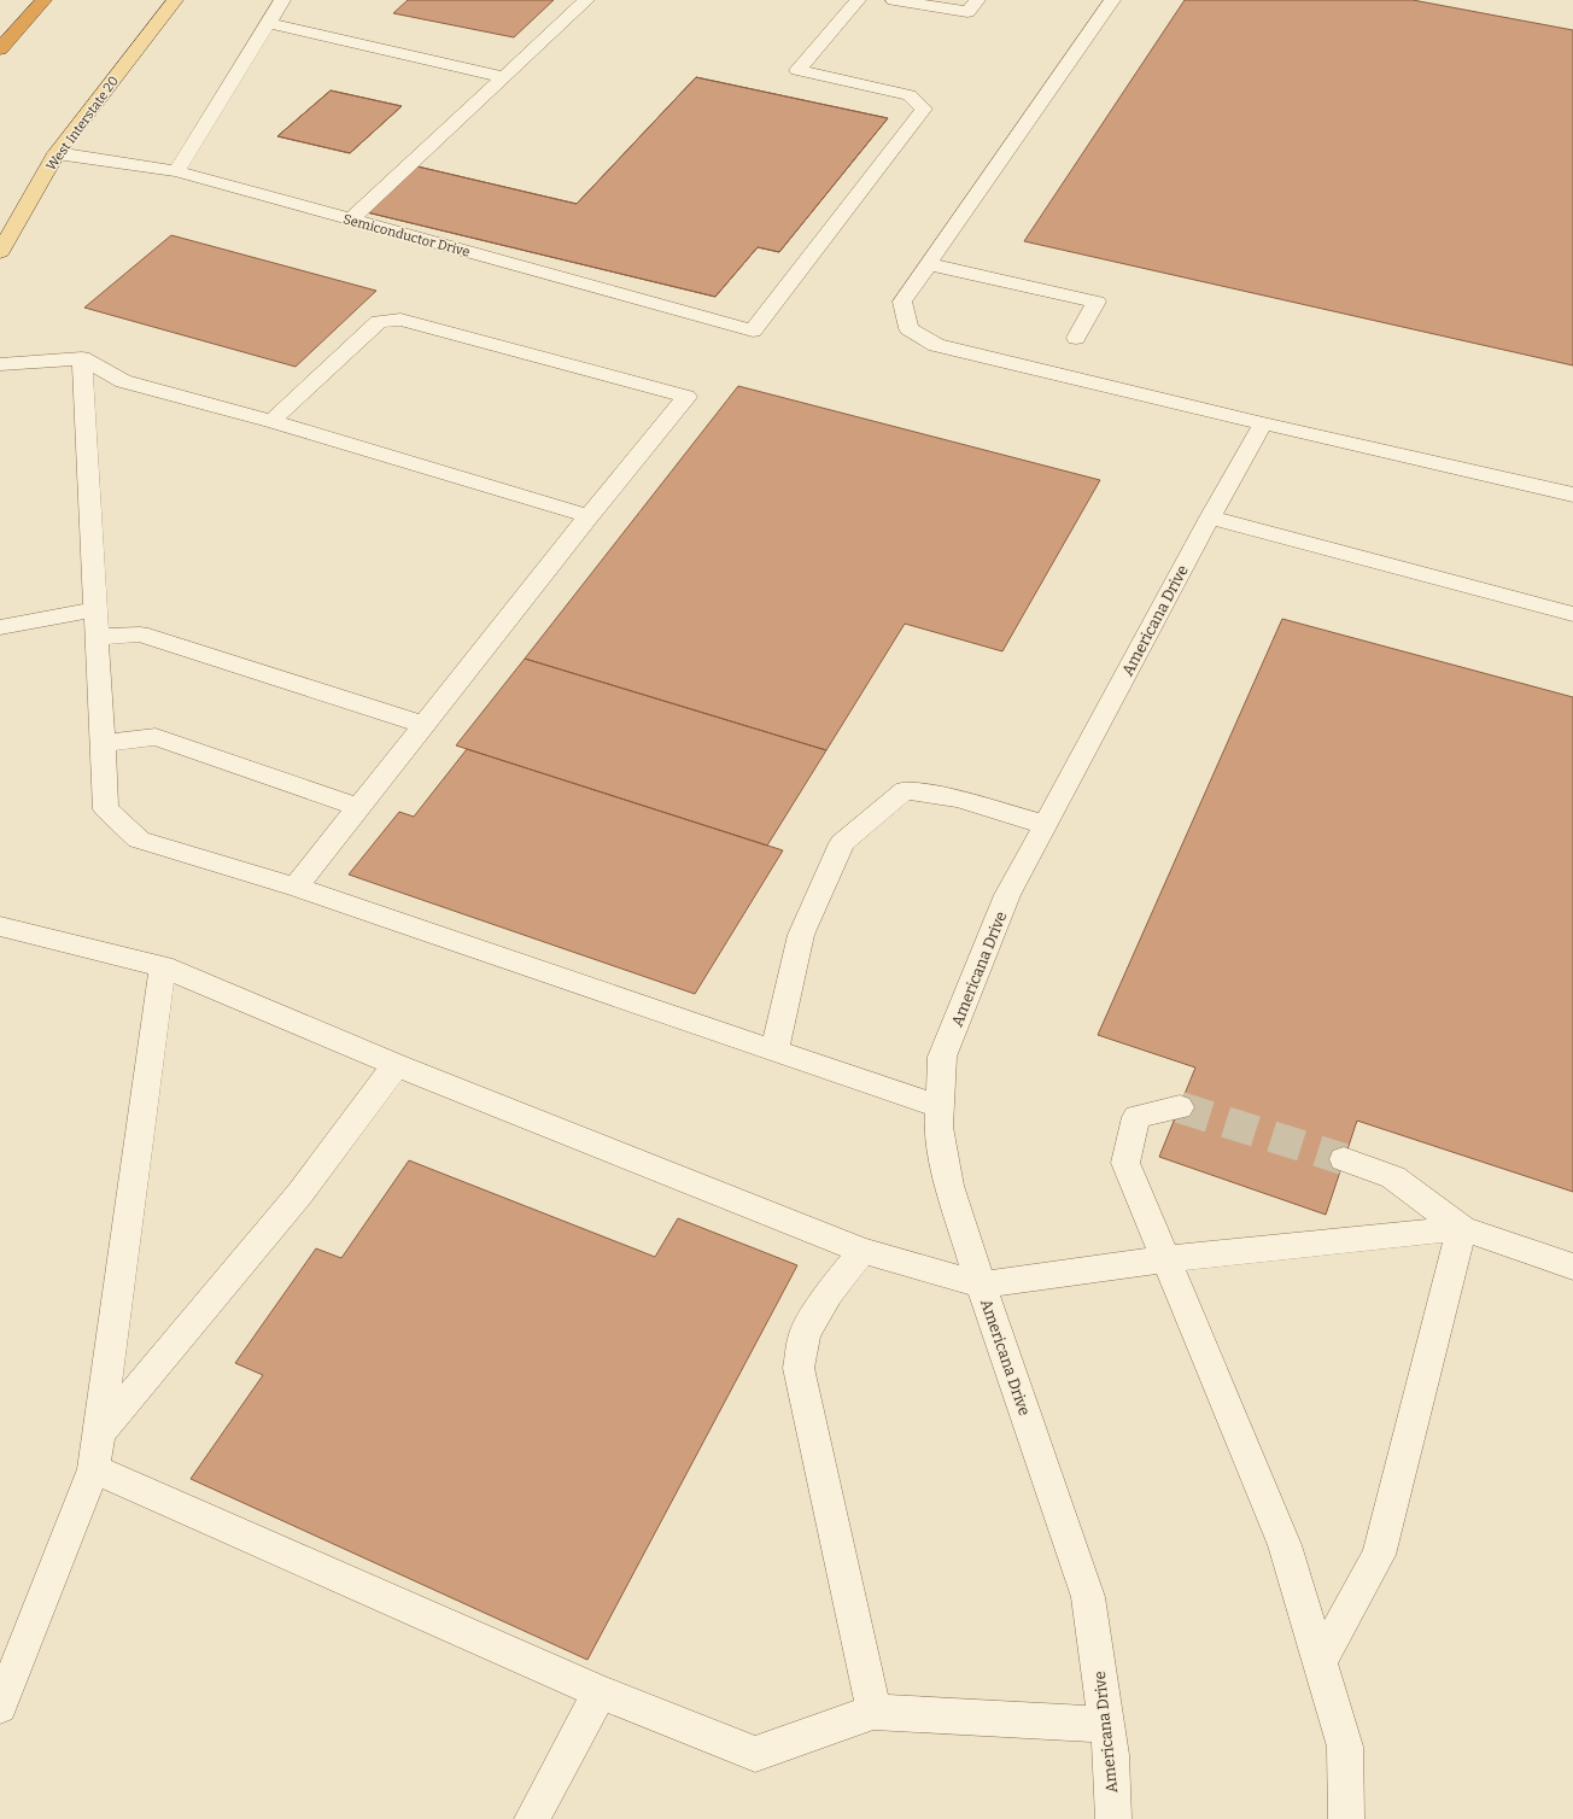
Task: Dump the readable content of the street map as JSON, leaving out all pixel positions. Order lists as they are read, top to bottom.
{
  "streets": {
    "main road": ["West Interstate 20"],
    "street": ["Semiconductor Drive", "Americana Drive"]
  },
  "crossings": [
    ["West Interstate 20", "Semiconductor Drive"]
  ]
}
